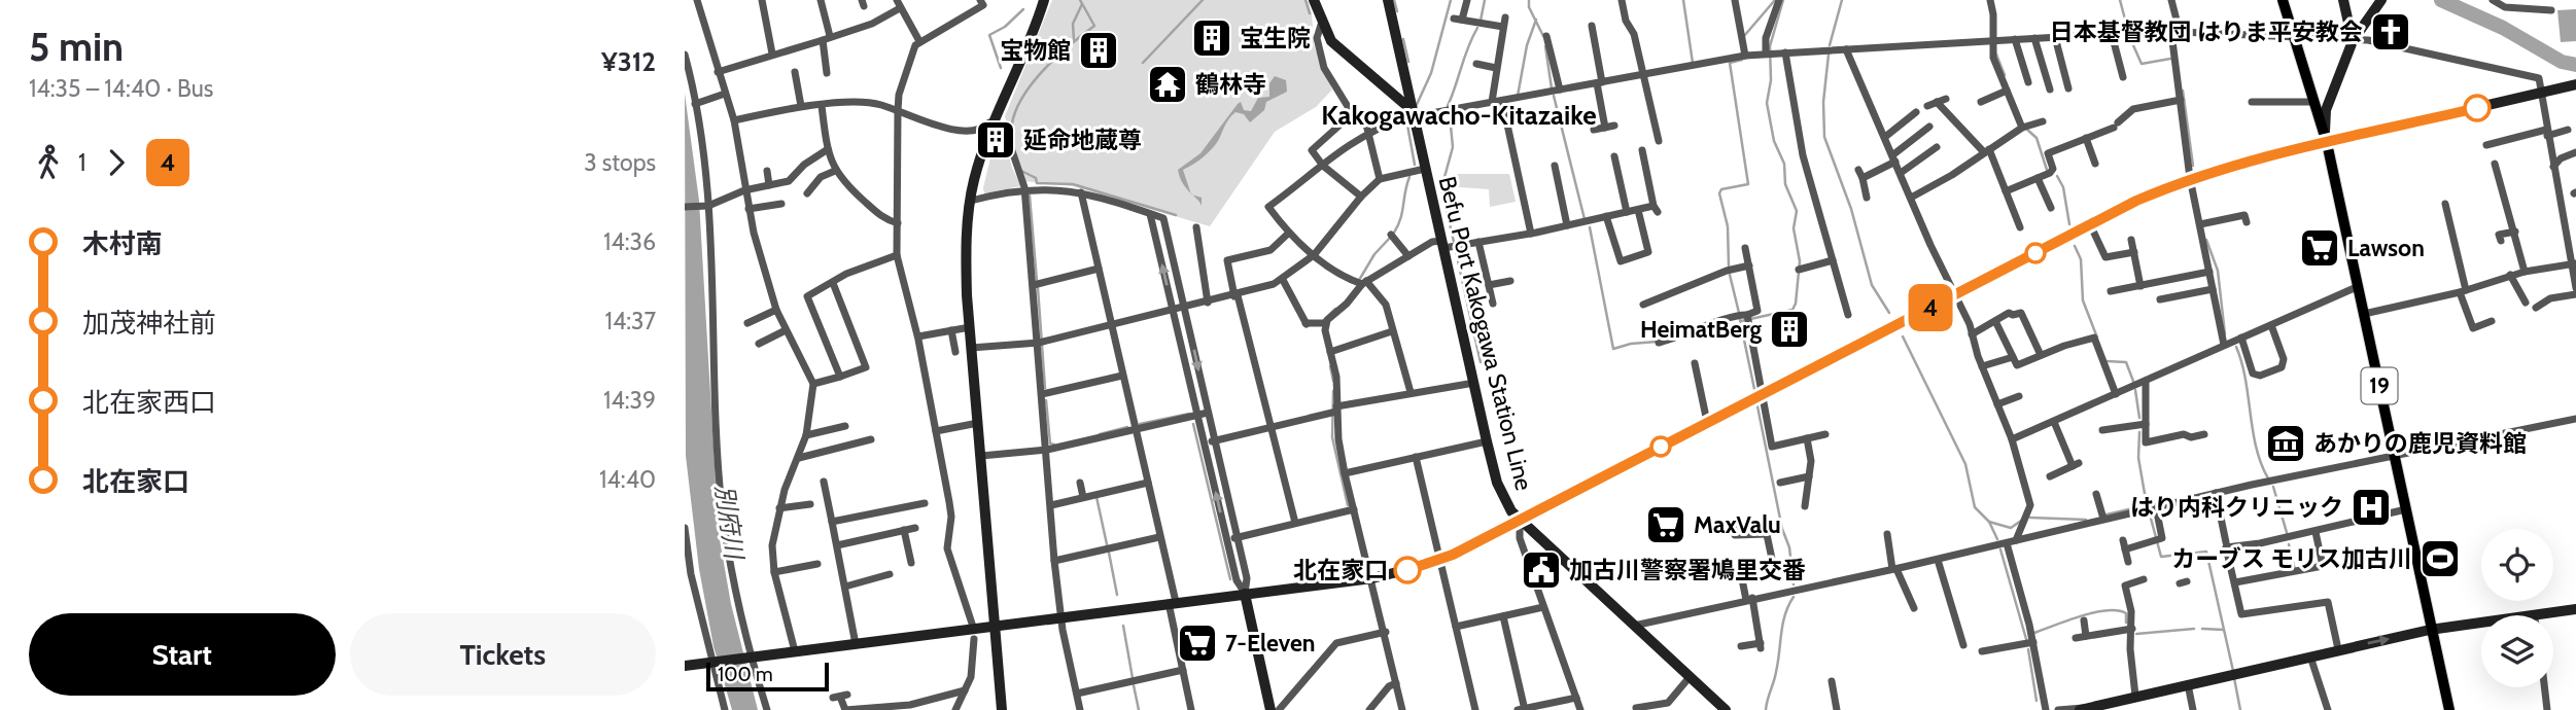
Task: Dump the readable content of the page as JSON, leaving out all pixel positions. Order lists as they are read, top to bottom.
{
  "streets": {
    "main road": ["19"],
    "street": ["Befu Port Kakogawa Station Line"]
  },
  "districts": ["Kakogawacho-Kitazaike"],
  "water": ["別府川"],
  "places": {
    "church": ["日本基督教団 はりま平安教会"],
    "building": [
      "宝生院",
      "宝物館",
      "延命地蔵尊",
      "HeimatBerg"
    ],
    "temple": ["鶴林寺"],
    "supermarket": ["Lawson", "MaxValu", "7-Eleven"],
    "museum": ["あかりの鹿児資料館"],
    "hospital": ["はり内科クリニック"],
    "sports": ["カーブス モリス加古川"],
    "other": ["北在家口"],
    "public building": ["加古川警察署鳩里交番"]
  },
  "lines": ["bus line 4"],
  "scale_bar": "100 m",
  "page": {
    "heading": ["5 min", "14:35 – 14:40 · Bus", "¥312"],
    "on_map": "4",
    "legs": ["1", "4", "3 stops"],
    "list": [
      {
        "name": "木村南",
        "value": "14:36"
      },
      {
        "name": "加茂神社前",
        "value": "14:37"
      },
      {
        "name": "北在家西口",
        "value": "14:39"
      },
      {
        "name": "北在家口",
        "value": "14:40"
      }
    ],
    "buttons": ["Start", "Tickets"],
    "scale": "100 m"
  }
}
